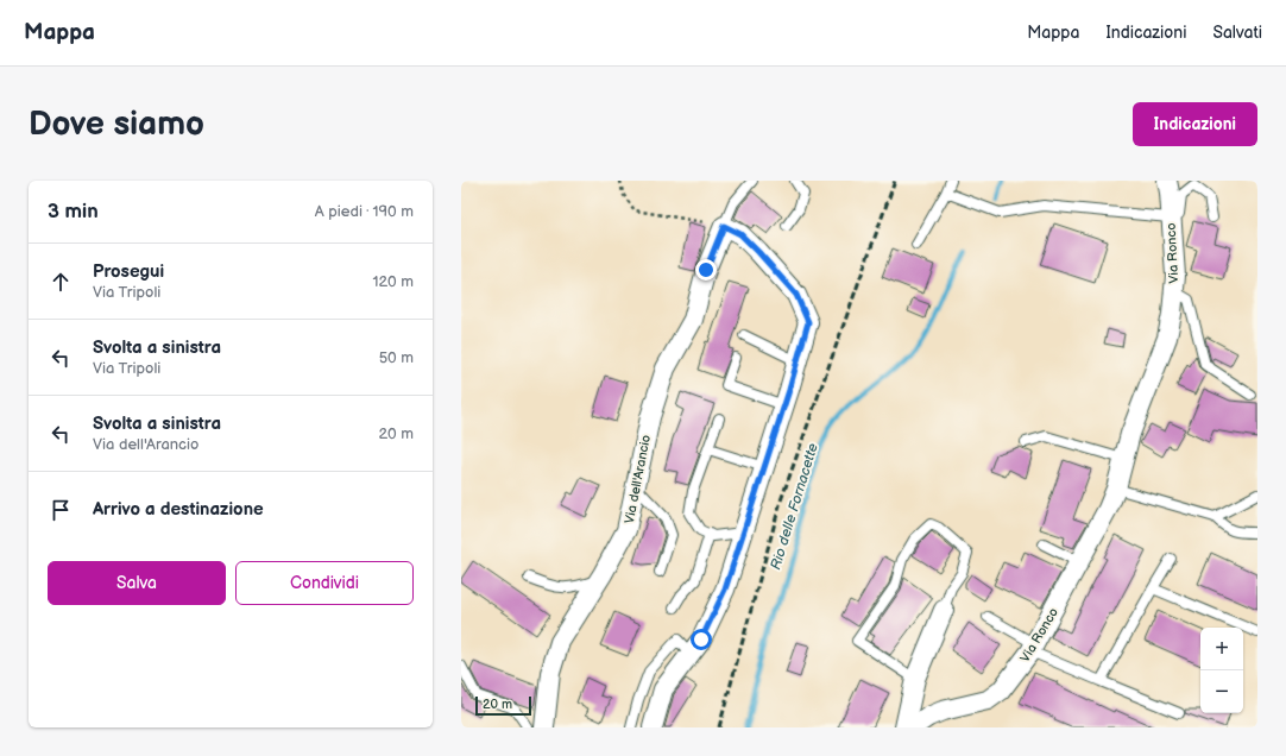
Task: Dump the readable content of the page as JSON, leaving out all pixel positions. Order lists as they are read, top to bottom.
{
  "streets": {
    "street": ["Via Ronco", "Via dell'Arancio"]
  },
  "water": ["Rio delle Fornacette"],
  "scale_bar": "20 m",
  "page": {
    "header": "Mappa",
    "nav": ["Mappa", "Indicazioni", "Salvati"],
    "buttons": [
      "Indicazioni",
      ["Salva", "Condividi"]
    ],
    "title": "Dove siamo",
    "heading": ["3 min", "A piedi · 190 m"],
    "list": [
      ["Prosegui", "Via Tripoli", "120 m"],
      ["Svolta a sinistra", "Via Tripoli", "50 m"],
      ["Svolta a sinistra", "Via dell'Arancio", "20 m"],
      "Arrivo a destinazione"
    ],
    "map_buttons": ["+", "−"],
    "scale": "20 m"
  }
}
